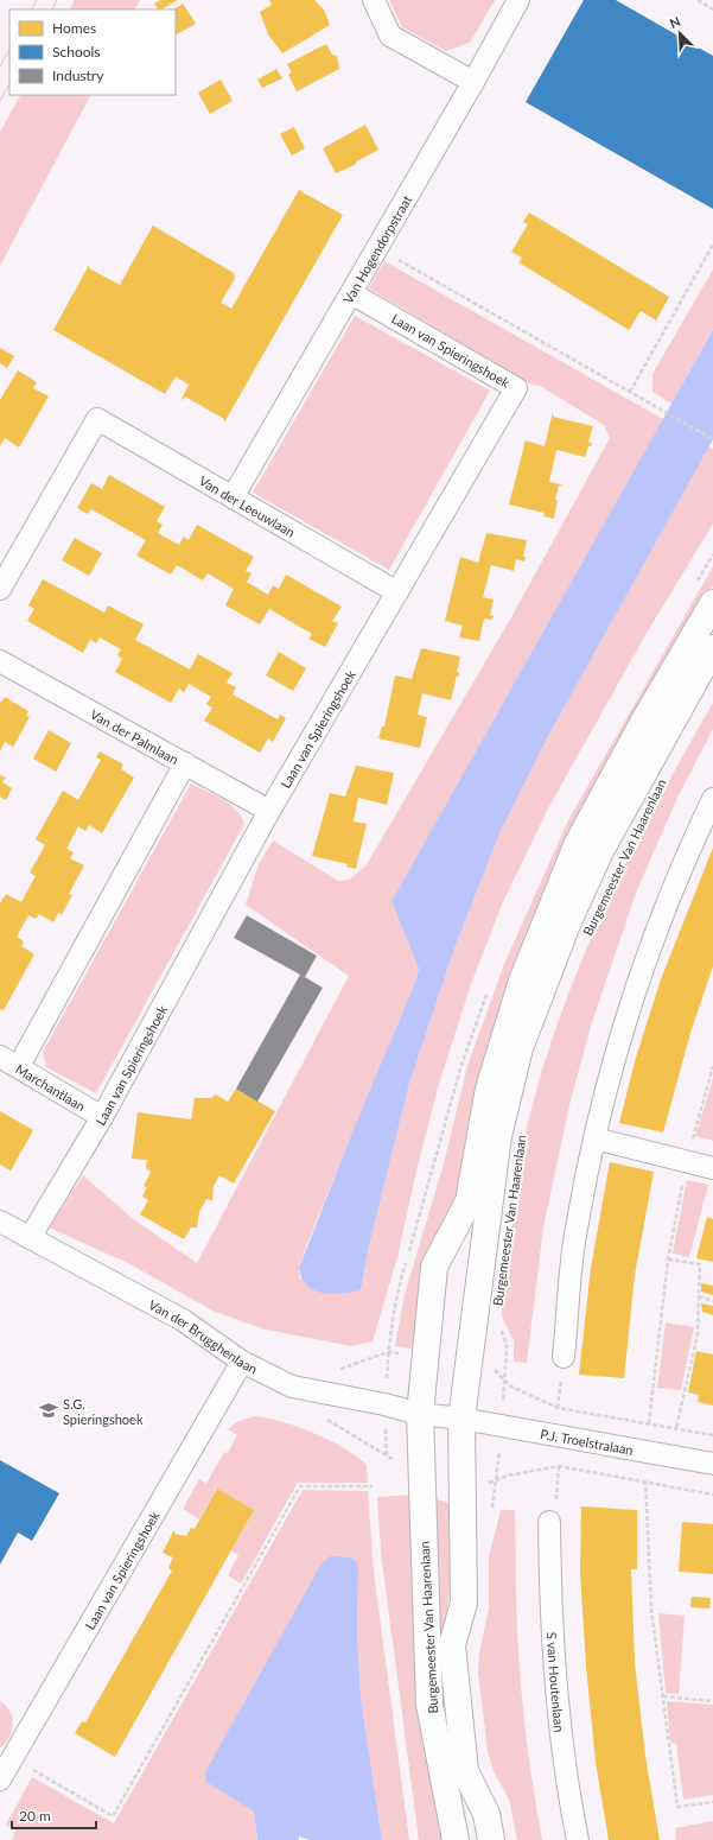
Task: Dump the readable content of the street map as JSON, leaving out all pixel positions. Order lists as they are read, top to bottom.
{
  "streets": {
    "main road": ["Burgemeester Van Haarenlaan"],
    "street": [
      "Van Hogendorpstraat",
      "Laan van Spieringshoek",
      "Van der Leeuwlaan",
      "Van der Palmlaan",
      "Marchantlaan",
      "Van der Brugghenlaan",
      "P.J. Troelstralaan",
      "S van Houtenlaan"
    ]
  },
  "crossings": [
    ["Van Hogendorpstraat", "Laan van Spieringshoek"],
    ["Van Hogendorpstraat", "Van der Leeuwlaan"],
    ["Laan van Spieringshoek", "Van der Leeuwlaan"],
    ["Laan van Spieringshoek", "Van der Palmlaan"],
    ["Laan van Spieringshoek", "Marchantlaan"],
    ["Laan van Spieringshoek", "Van der Brugghenlaan"],
    ["Burgemeester Van Haarenlaan", "Van der Brugghenlaan"],
    ["Burgemeester Van Haarenlaan", "P.J. Troelstralaan"]
  ],
  "places": {
    "school or university": ["S.G. Spieringshoek"]
  },
  "legend": ["Homes", "Schools", "Industry"],
  "scale_bar": "20 m",
  "north": "top left"
}
